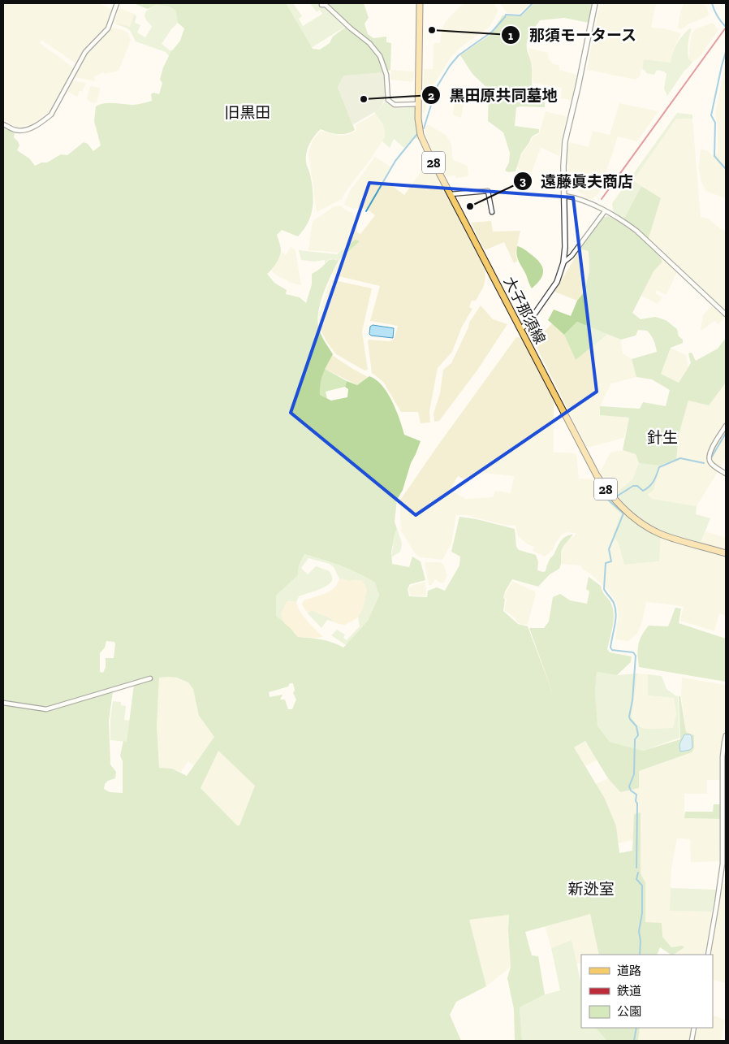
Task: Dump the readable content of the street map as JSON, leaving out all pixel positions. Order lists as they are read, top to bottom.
{
  "streets": {
    "main road": ["28", "大子那須線"]
  },
  "districts": ["旧黒田", "針生", "新迯室"],
  "places": ["那須モータース", "黒田原共同墓地", "遠藤眞夫商店"],
  "legend": ["道路", "鉄道", "公園"]
}
